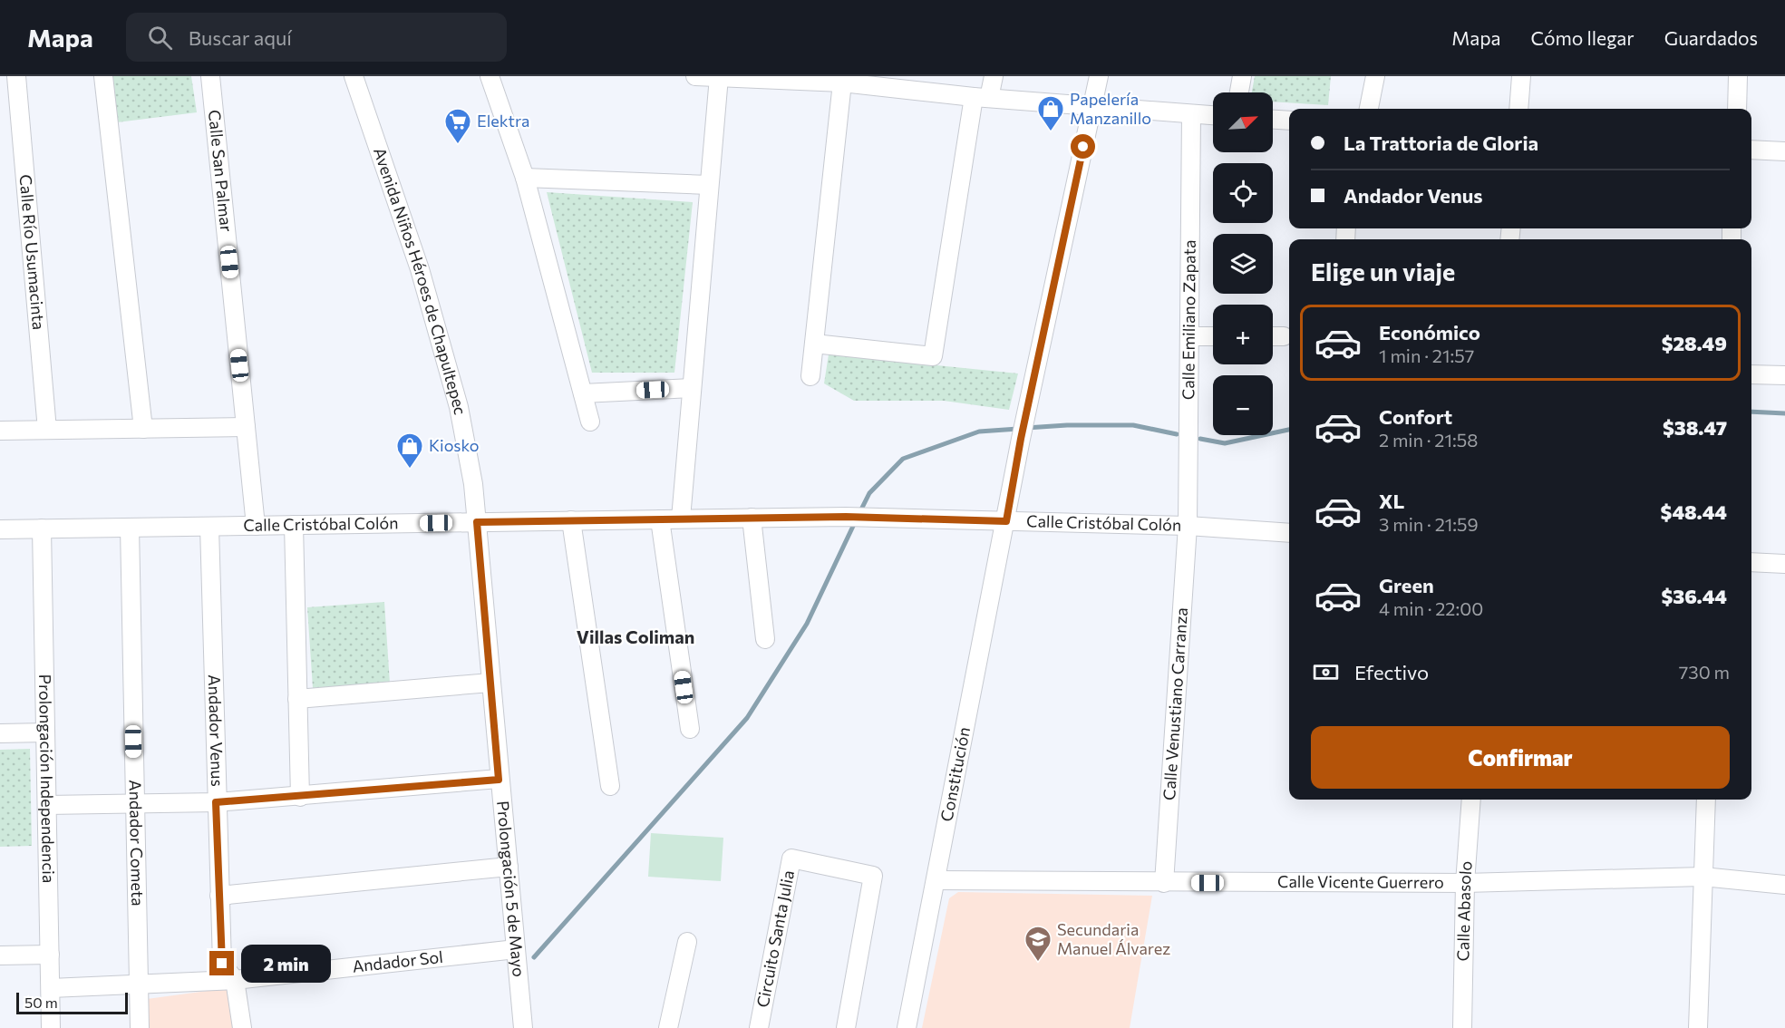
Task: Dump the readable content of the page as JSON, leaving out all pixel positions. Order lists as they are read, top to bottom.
{
  "streets": {
    "street": [
      "Calle San Palmar",
      "Calle Río Usumacinta",
      "Avenida Niños Héroes de Chapultepec",
      "Calle Emiliano Zapata",
      "Calle Cristóbal Colón",
      "Calle Venustiano Carranza",
      "Andador Venus",
      "Constitución",
      "Prolongación Independencia",
      "Andador Cometa",
      "Calle Vicente Guerrero",
      "Prolongación 5 de Mayo",
      "Calle Abasolo",
      "Circuito Santa Julia",
      "Andador Sol"
    ]
  },
  "crossings": [
    ["Calle San Palmar", "Calle Cristóbal Colón"],
    ["Avenida Niños Héroes de Chapultepec", "Calle Cristóbal Colón"],
    ["Avenida Niños Héroes de Chapultepec", "Prolongación 5 de Mayo"],
    ["Calle Emiliano Zapata", "Calle Cristóbal Colón"],
    ["Calle Emiliano Zapata", "Calle Venustiano Carranza"],
    ["Calle Cristóbal Colón", "Calle Venustiano Carranza"],
    ["Calle Cristóbal Colón", "Andador Venus"],
    ["Calle Cristóbal Colón", "Constitución"],
    ["Calle Cristóbal Colón", "Prolongación Independencia"],
    ["Calle Cristóbal Colón", "Andador Cometa"],
    ["Calle Cristóbal Colón", "Prolongación 5 de Mayo"],
    ["Calle Venustiano Carranza", "Calle Vicente Guerrero"],
    ["Andador Venus", "Andador Sol"],
    ["Constitución", "Calle Vicente Guerrero"],
    ["Prolongación Independencia", "Andador Sol"],
    ["Andador Cometa", "Andador Sol"],
    ["Calle Vicente Guerrero", "Calle Abasolo"],
    ["Prolongación 5 de Mayo", "Andador Sol"]
  ],
  "districts": ["Villas Coliman"],
  "places": {
    "shop": ["Papelería Manzanillo", "Kiosko"],
    "supermarket": ["Elektra"],
    "school or university": ["Secundaria Manuel Álvarez"]
  },
  "scale_bar": "50 m",
  "north": "top right",
  "page": {
    "header": "Mapa",
    "search": "Buscar aquí",
    "nav": ["Mapa", "Cómo llegar", "Guardados"],
    "map_buttons": ["+", "−"],
    "banner": ["La Trattoria de Gloria", "Andador Venus"],
    "heading": "Elige un viaje",
    "list": [
      {
        "name": "Económico",
        "note": "1 min · 21:57",
        "value": "$28.49"
      },
      {
        "name": "Confort",
        "note": "2 min · 21:58",
        "value": "$38.47"
      },
      {
        "name": "XL",
        "note": "3 min · 21:59",
        "value": "$48.44"
      },
      {
        "name": "Green",
        "note": "4 min · 22:00",
        "value": "$36.44"
      }
    ],
    "pay": ["Efectivo", "730 m"],
    "buttons": "Confirmar",
    "bubble": "2 min",
    "scale": "50 m"
  }
}
